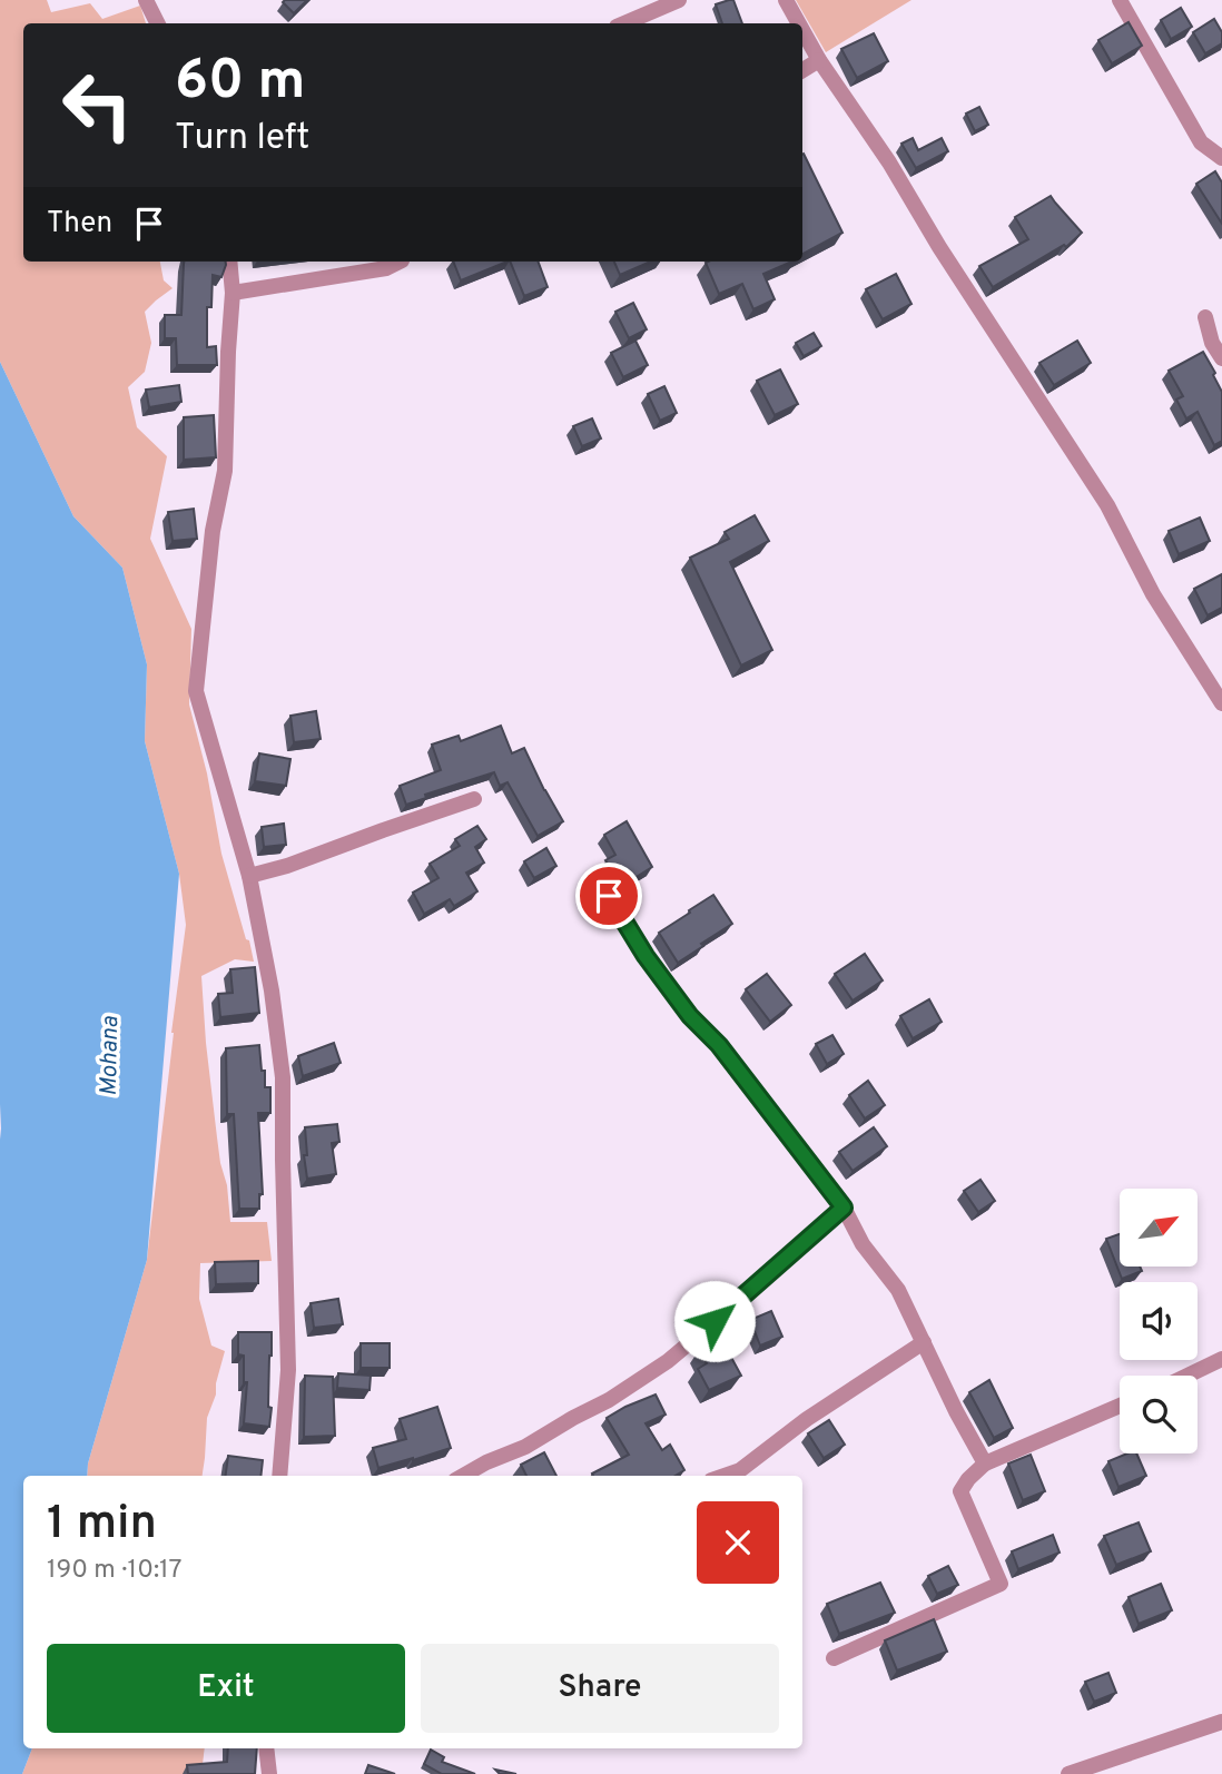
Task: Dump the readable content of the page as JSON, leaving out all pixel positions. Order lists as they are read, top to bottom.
{
  "water": ["Mohana"],
  "north": "top right",
  "page": {
    "turn": ["60 m", "Turn left"],
    "then": "Then",
    "heading": ["1 min", "190 m · 10:17"],
    "buttons": ["Exit", "Share"]
  }
}
